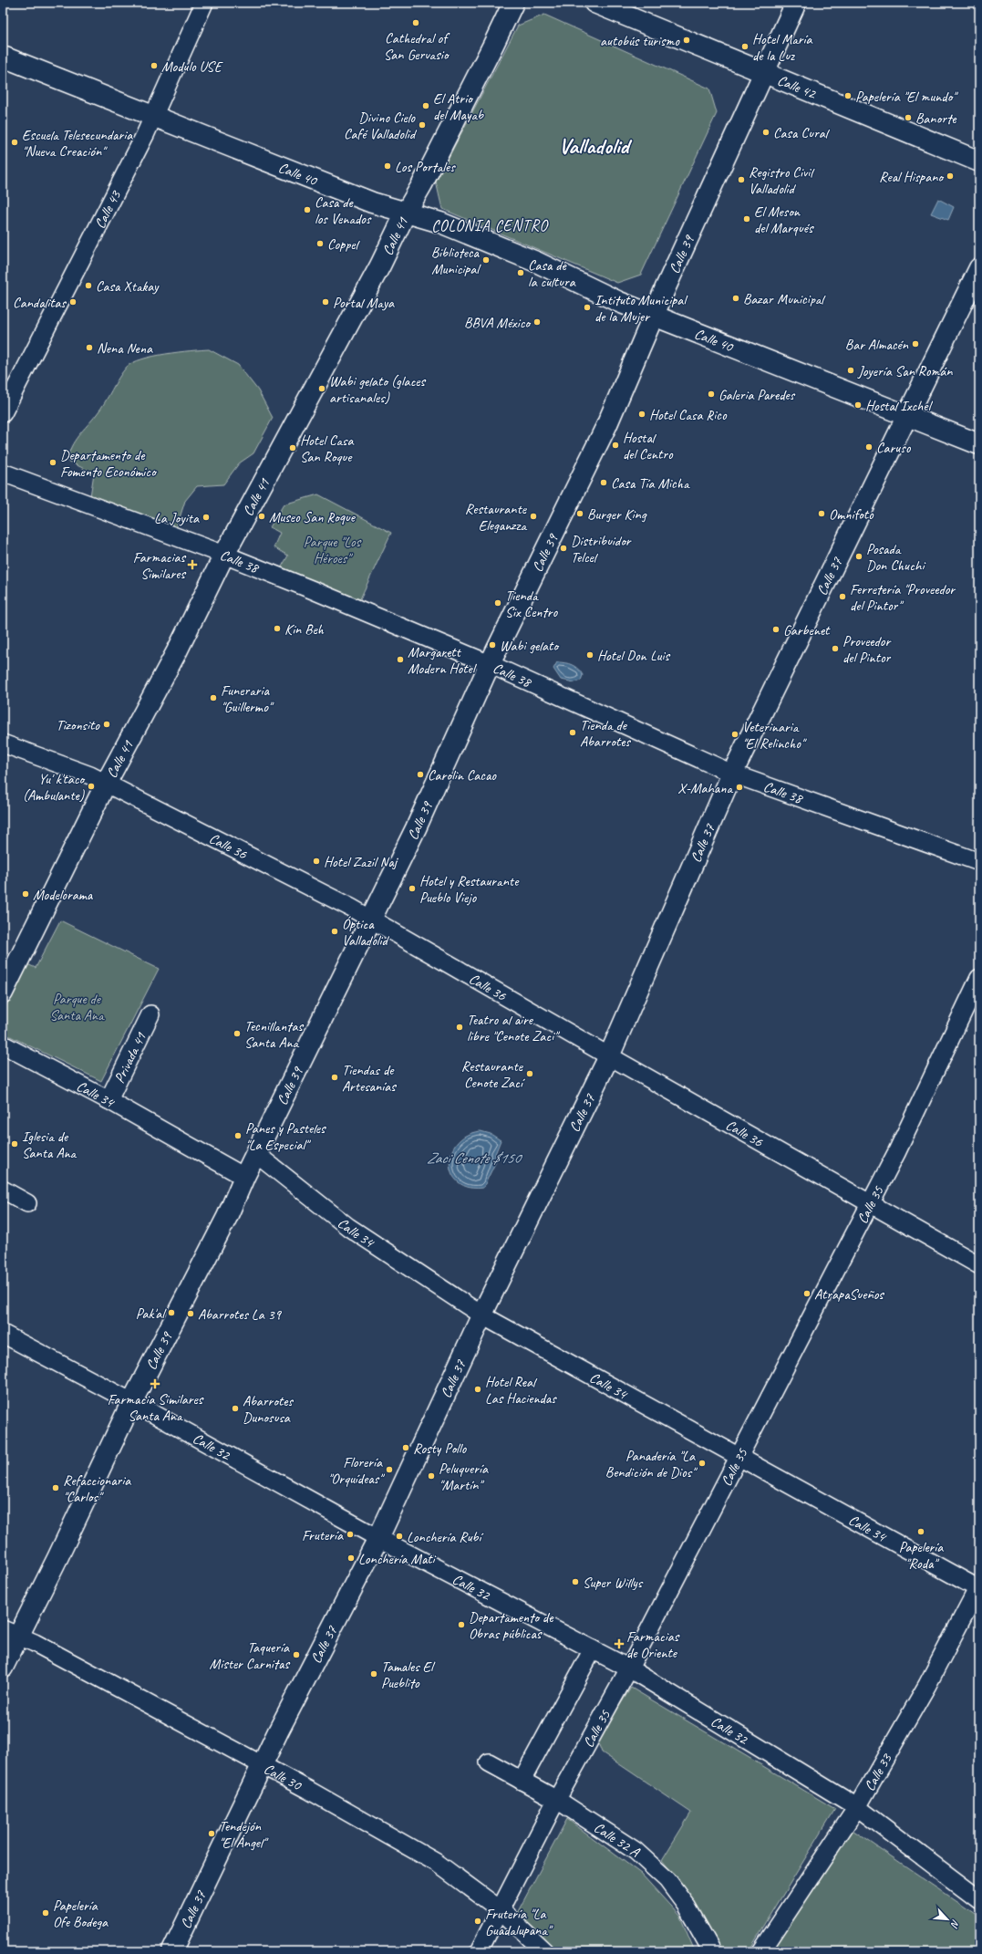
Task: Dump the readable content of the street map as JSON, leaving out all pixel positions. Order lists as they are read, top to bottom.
{
  "streets": {
    "main road": [
      "Calle 42",
      "Calle 40",
      "Calle 41",
      "Calle 39",
      "Calle 37"
    ],
    "street": [
      "Calle 43",
      "Calle 38",
      "Calle 36",
      "Privada 41",
      "Calle 34",
      "Calle 35",
      "Calle 32",
      "Calle 33",
      "Calle 30",
      "Calle 32 A"
    ]
  },
  "crossings": [
    ["Calle 42", "Calle 39"],
    ["Calle 40", "Calle 43"],
    ["Calle 40", "Calle 41"],
    ["Calle 40", "Calle 39"],
    ["Calle 40", "Calle 37"],
    ["Calle 41", "Calle 38"],
    ["Calle 41", "Calle 36"],
    ["Calle 39", "Calle 38"],
    ["Calle 39", "Calle 36"],
    ["Calle 39", "Calle 34"],
    ["Calle 39", "Calle 32"],
    ["Calle 39", "Calle 30"],
    ["Calle 38", "Calle 37"],
    ["Calle 37", "Calle 36"],
    ["Calle 37", "Calle 34"],
    ["Calle 37", "Calle 32"],
    ["Calle 37", "Calle 30"],
    ["Calle 36", "Calle 35"],
    ["Privada 41", "Calle 34"],
    ["Calle 34", "Calle 35"],
    ["Calle 34", "Calle 33"],
    ["Calle 35", "Calle 32"],
    ["Calle 35", "Calle 30"],
    ["Calle 35", "Calle 32 A"],
    ["Calle 32", "Calle 33"]
  ],
  "districts": ["Valladolid", "COLONIA CENTRO"],
  "water": ["Zaci Cenote $150"],
  "parks": ["Parque \"Los Héroes\"", "Parque de Santa Ana"],
  "places": {
    "other": [
      "Cathedral of San Gervasio",
      "autobús turismo",
      "Hotel María de la Luz",
      "Modulo USE",
      "Papelería \"El mundo\"",
      "El Atrio del Mayab",
      "Banorte",
      "Divino Cielo Café Valladolid",
      "Casa Cural",
      "Escuela Telesecundaria \"Nueva Creación\"",
      "Los Portales",
      "Real Hispano",
      "Registro Civil Valladolid",
      "Casa de los Venados",
      "El Meson del Marqués",
      "Coppel",
      "Biblioteca Municipal",
      "Casa de la cultura",
      "Casa Xtakay",
      "Bazar Municipal",
      "Candalitas",
      "Portal Maya",
      "Intituto Municipal de la Mujer",
      "BBVA México",
      "Bar Almacén",
      "Nena Nena",
      "Joyería San Román",
      "Wabi gelato (glaces artisanales)",
      "Galeria Paredes",
      "Hostal Ixchel",
      "Hotel Casa Rico",
      "Hostal del Centro",
      "Caruso",
      "Hotel Casa San Roque",
      "Departamento de Fomento Económico",
      "Casa Tía Micha",
      "Burger King",
      "Omnifoto",
      "Museo San Roque",
      "Restaurante Eleganzza",
      "La Joyita",
      "Distribuidor Telcel",
      "Posada Don Chuchi",
      "Ferretería \"Proveedor del Pintor\"",
      "Tienda Six Centro",
      "Kin Beh",
      "Garbenet",
      "Wabi gelato",
      "Proveedor del Pintor",
      "Hotel Don Luis",
      "Margarett Modern Hotel",
      "Funeraria \"Guillermo\"",
      "Tizonsito",
      "Tienda de Abarrotes",
      "Veterinaria \"El Relincho\"",
      "Carolin Cacao",
      "Yu' k'taco (Ambulante)",
      "X-Mahana",
      "Hotel Zazil Naj",
      "Hotel y Restaurante Pueblo Viejo",
      "Modelorama",
      "Óptica Valladolid",
      "Teatro al aire libre \"Cenote Zaci\"",
      "Tecnillantas Santa Ana",
      "Restaurante Cenote Zací",
      "Tiendas de Artesanías",
      "Panes y Pasteles \"La Especial\"",
      "Iglesia de Santa Ana",
      "AtrapaSueños",
      "Pak'al",
      "Abarrotes La 39",
      "Hotel Real Las Haciendas",
      "Abarrotes Dunosusa",
      "Rosty Pollo",
      "Panadería \"La Bendición de Dios\"",
      "Florería \"Orquídeas\"",
      "Peluquería \"Martín\"",
      "Refaccionaria \"Carlos\"",
      "Papelería \"Roda\"",
      "Frutería",
      "Lonchería Rubí",
      "Lonchería Mati",
      "Super Willys",
      "Departamento de Obras públicas",
      "Taquería Mister Carnitas",
      "Tamales El Pueblito",
      "Tendejón \"El Ángel\"",
      "Papelería Ofe Bodega",
      "Frutería \"La Guadalupana\""
    ],
    "health": ["Farmacias Similares", "Farmacia Similares Santa Ana", "Farmacias de Oriente"]
  },
  "north": "bottom right"
}
